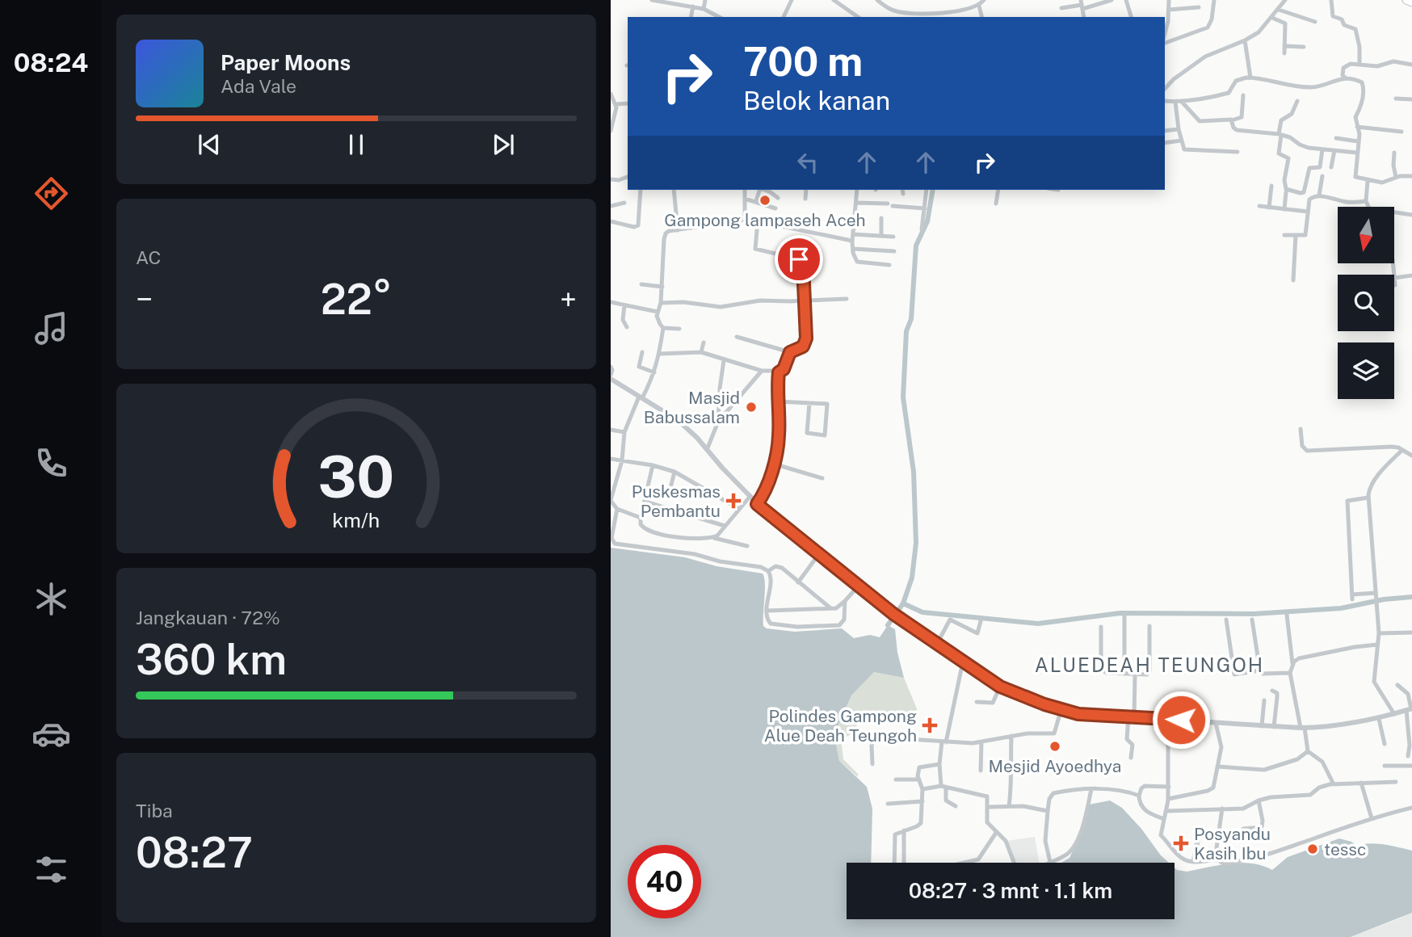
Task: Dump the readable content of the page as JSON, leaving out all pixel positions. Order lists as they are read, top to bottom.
{
  "districts": ["ALUEDEAH TEUNGOH"],
  "places": {
    "other": [
      "Gampong lampaseh Aceh",
      "Masjid Babussalam",
      "Mesjid Ayoedhya",
      "tessc"
    ],
    "health": ["Puskesmas Pembantu", "Polindes Gampong Alue Deah Teungoh", "Posyandu Kasih Ibu"]
  },
  "north": "bottom",
  "page": {
    "tabs": "08:24",
    "turn": ["700 m", "Belok kanan"],
    "song": ["Paper Moons", "Ada Vale"],
    "tile": [
      "AC",
      ["Jangkauan · 72%", "360 km"],
      ["Tiba", "08:27"]
    ],
    "heat": ["−", "22°", "+"],
    "limit": "40",
    "trip": "08:27 · 3 mnt · 1.1 km",
    "gauge": ["30", "km/h"]
  }
}
